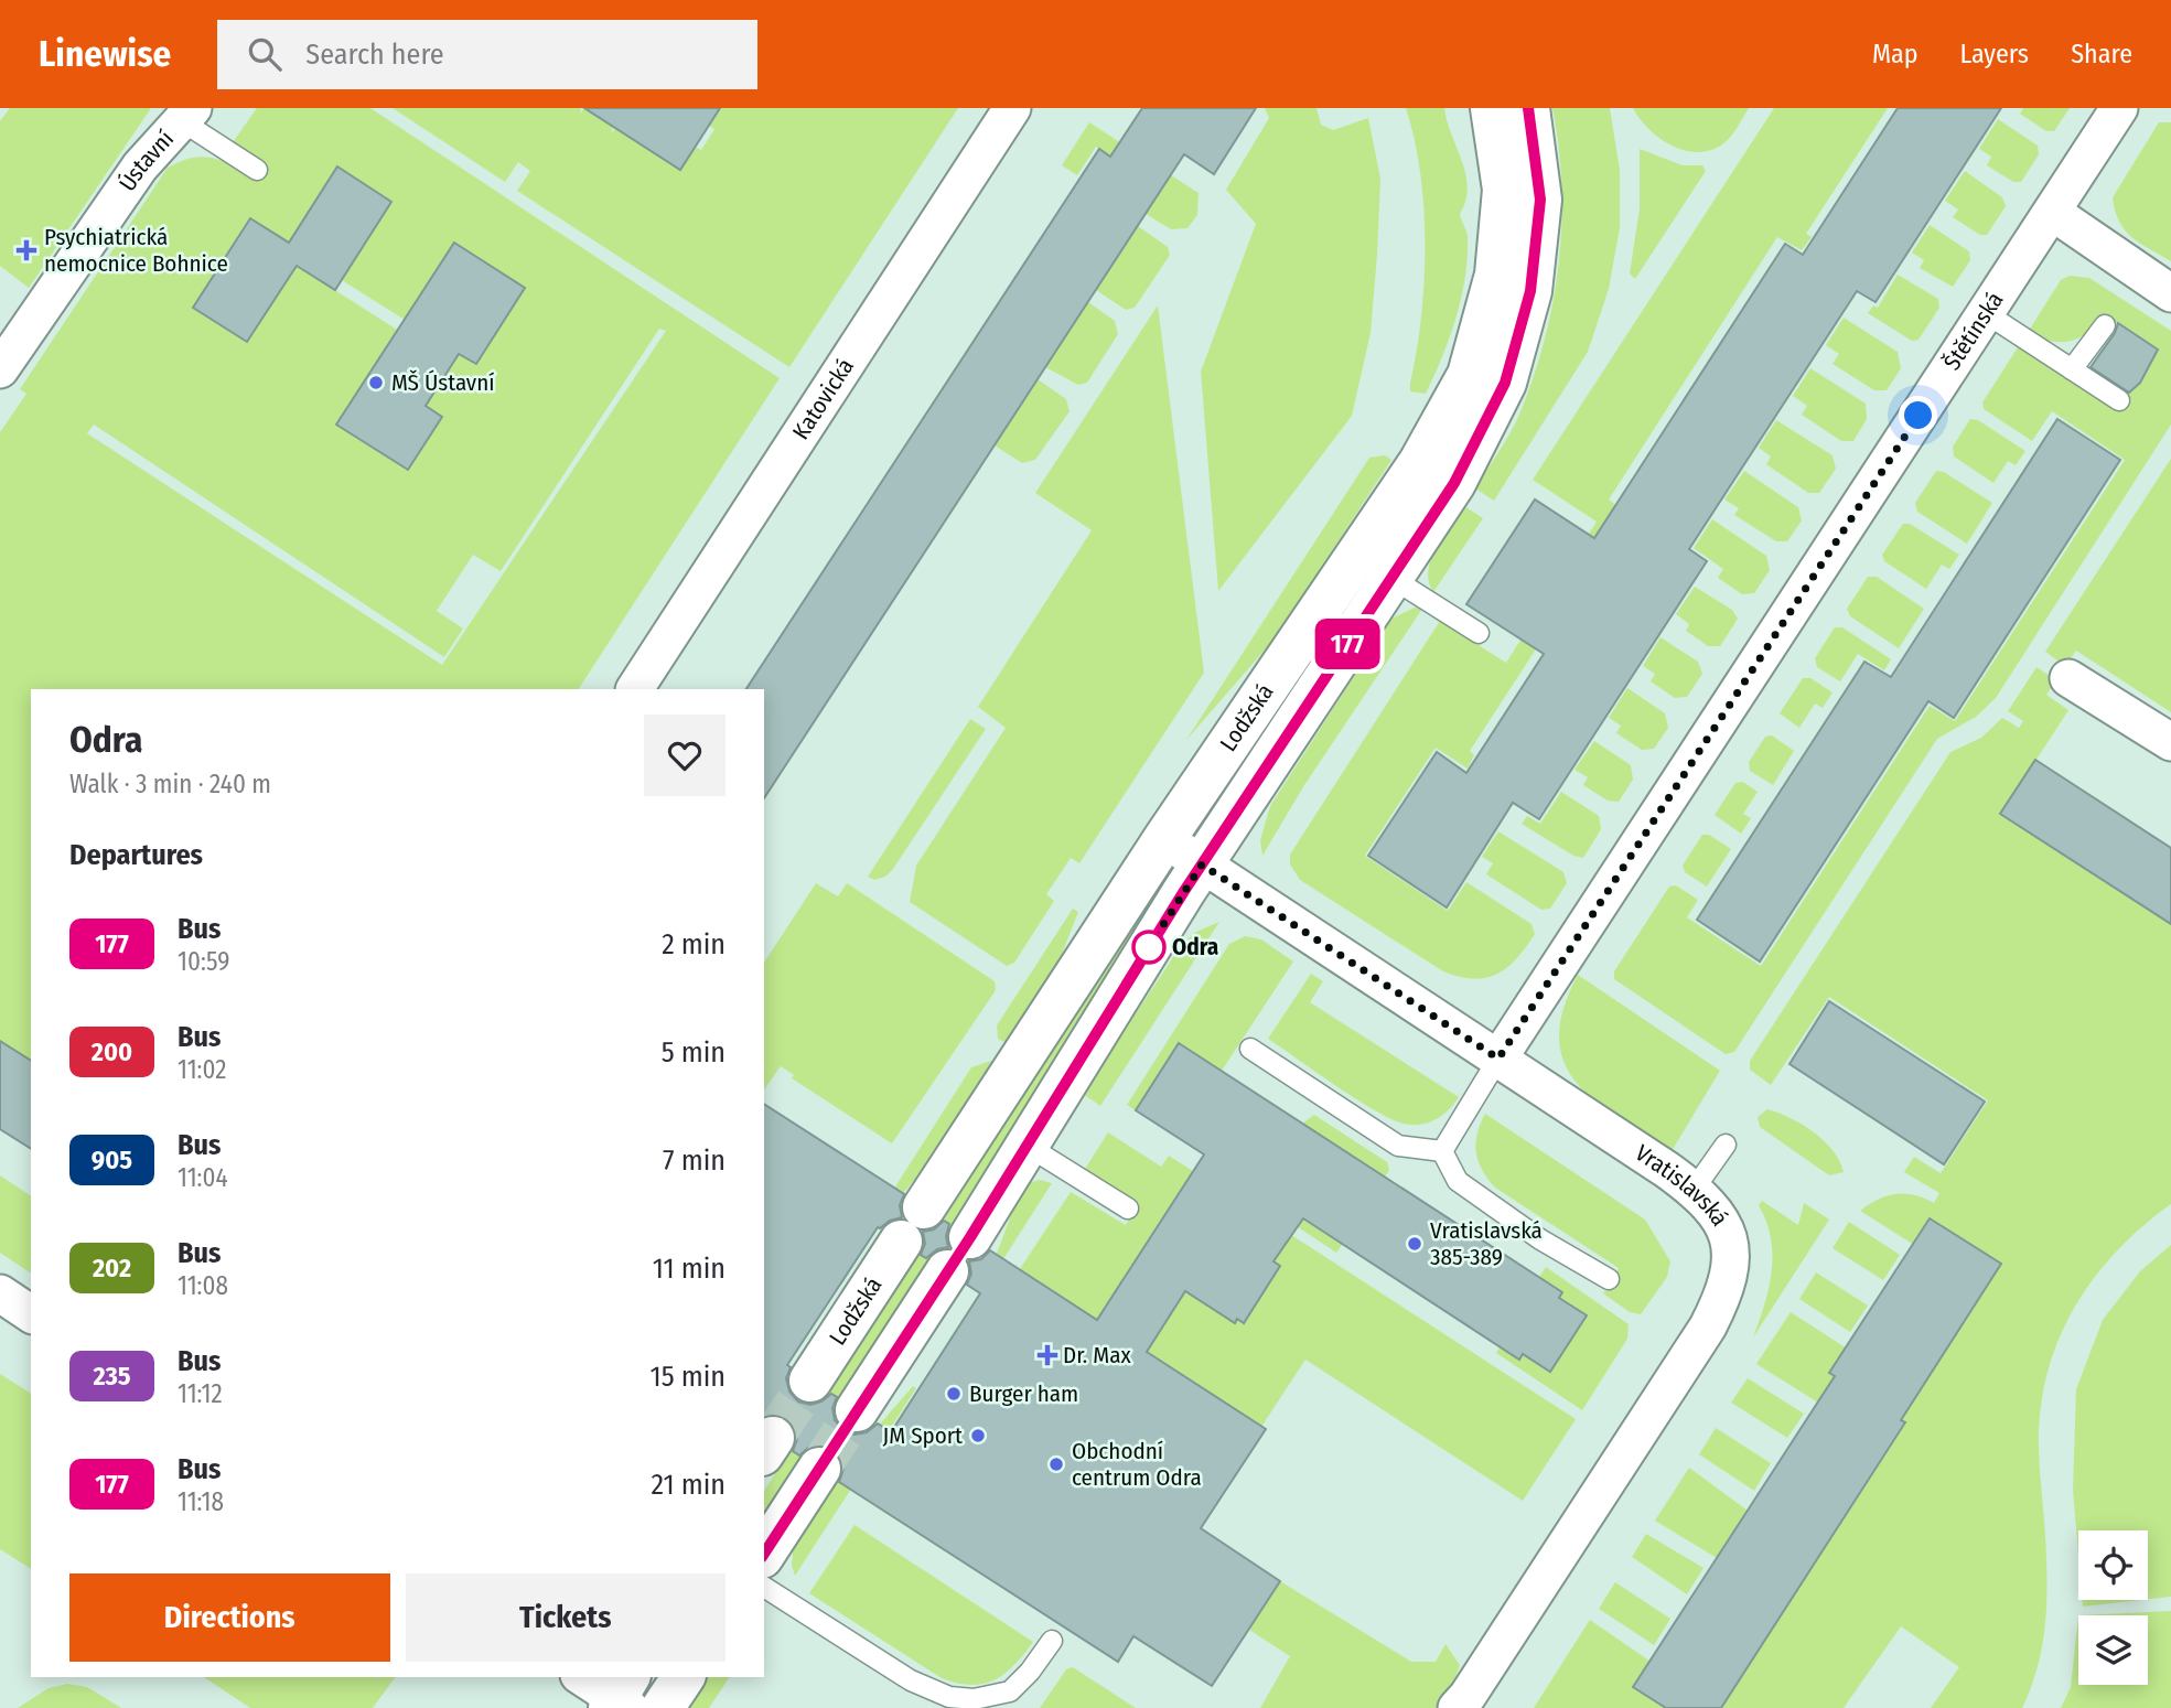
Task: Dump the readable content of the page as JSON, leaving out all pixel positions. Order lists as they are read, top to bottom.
{
  "streets": {
    "street": [
      "Ústavní",
      "Štětínská",
      "Katovická",
      "Lodžská",
      "Vratislavská"
    ]
  },
  "crossings": [
    ["Štětínská", "Vratislavská"],
    ["Lodžská", "Vratislavská"]
  ],
  "places": {
    "health": ["Psychiatrická nemocnice Bohnice", "Dr. Max"],
    "other": [
      "MŠ Ústavní",
      "Odra",
      "Vratislavská 385-389",
      "Burger ham",
      "JM Sport",
      "Obchodní centrum Odra"
    ]
  },
  "lines": ["bus line 177"],
  "page": {
    "header": "Linewise",
    "search": "Search here",
    "nav": ["Map", "Layers", "Share"],
    "on_map": "177",
    "heading": [
      ["Odra", "Walk · 3 min · 240 m"],
      "Departures"
    ],
    "list": [
      {
        "mark": "177",
        "name": "Bus",
        "note": "10:59",
        "value": "2 min"
      },
      {
        "mark": "200",
        "name": "Bus",
        "note": "11:02",
        "value": "5 min"
      },
      {
        "mark": "905",
        "name": "Bus",
        "note": "11:04",
        "value": "7 min"
      },
      {
        "mark": "202",
        "name": "Bus",
        "note": "11:08",
        "value": "11 min"
      },
      {
        "mark": "235",
        "name": "Bus",
        "note": "11:12",
        "value": "15 min"
      },
      {
        "mark": "177",
        "name": "Bus",
        "note": "11:18",
        "value": "21 min"
      }
    ],
    "buttons": ["Directions", "Tickets"]
  }
}
